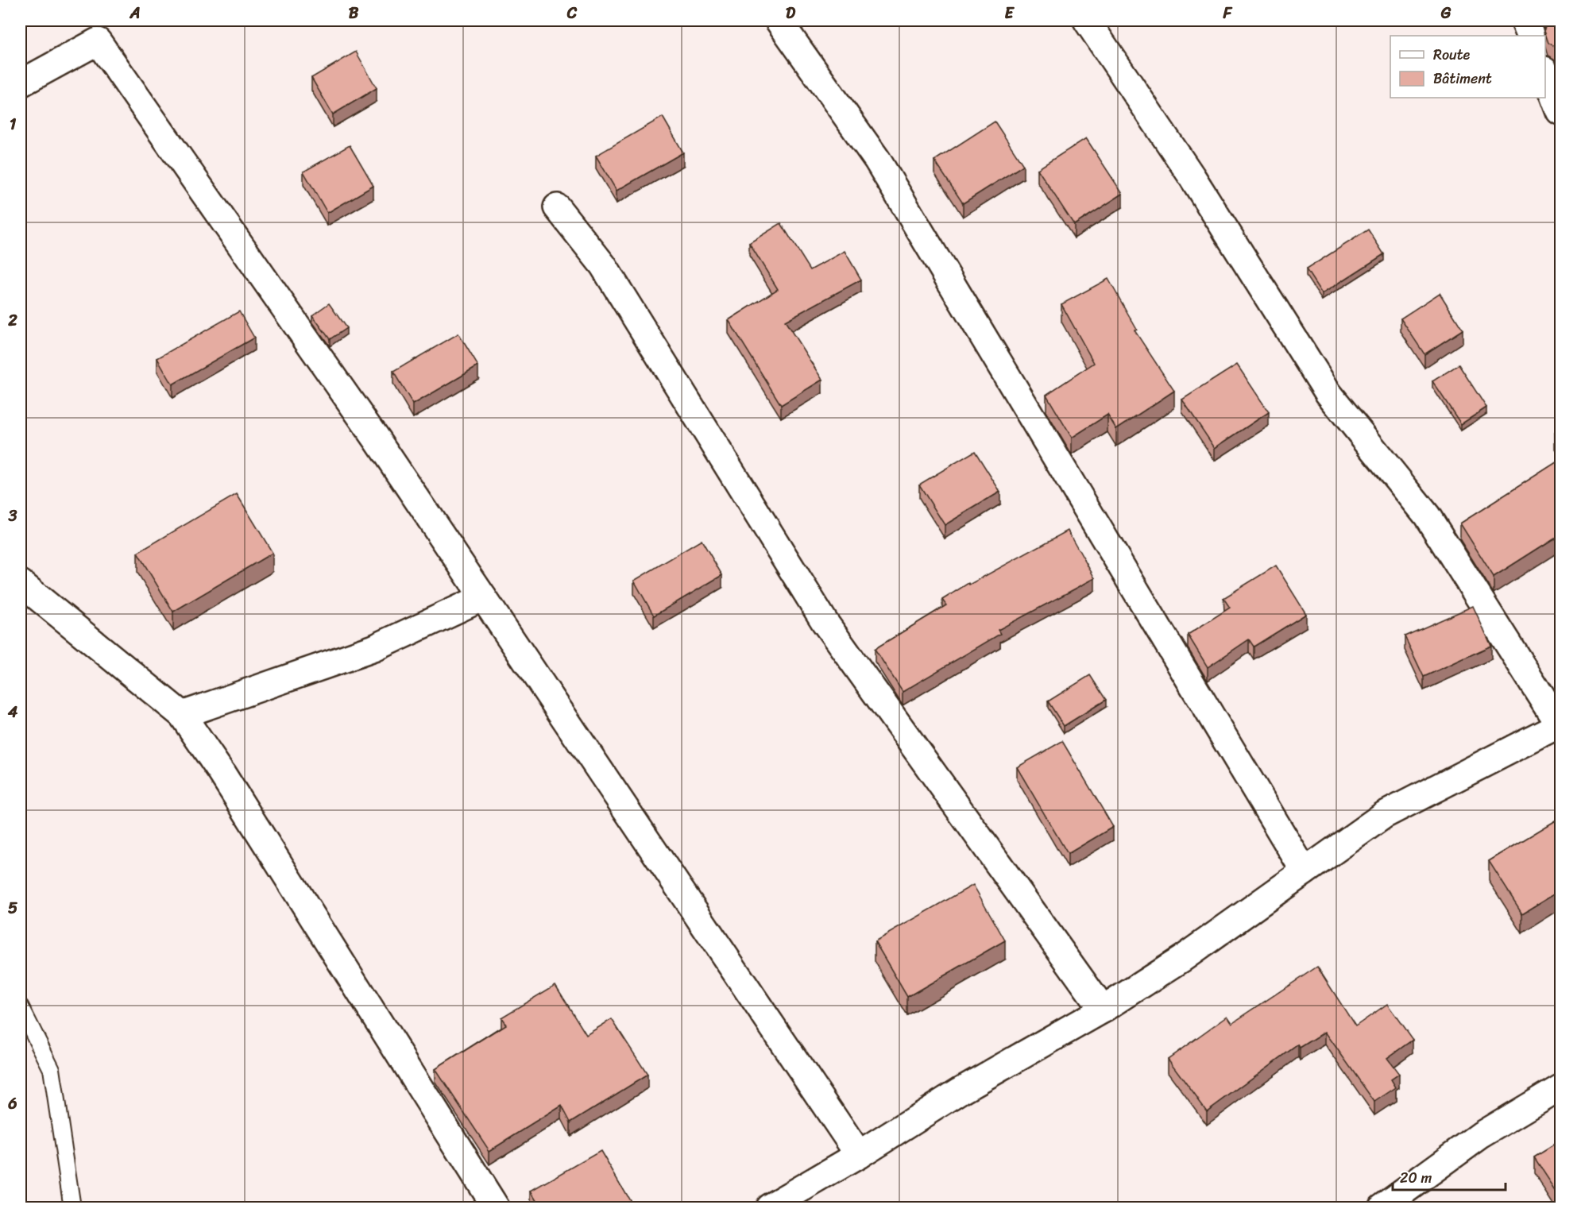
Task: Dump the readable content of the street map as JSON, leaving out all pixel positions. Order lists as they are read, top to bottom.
{
  "legend": ["Route", "Bâtiment"],
  "scale_bar": "20 m",
  "grid": {
    "columns": [
      "A",
      "B",
      "C",
      "D",
      "E",
      "F",
      "G"
    ],
    "rows": [
      "1",
      "2",
      "3",
      "4",
      "5",
      "6"
    ]
  }
}
